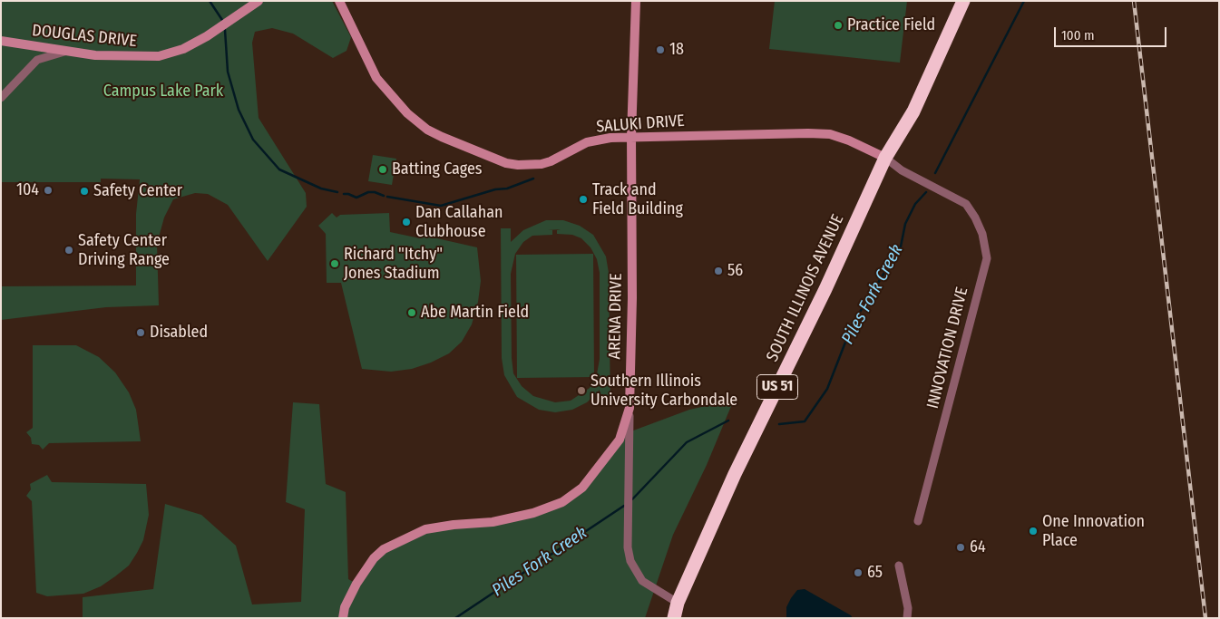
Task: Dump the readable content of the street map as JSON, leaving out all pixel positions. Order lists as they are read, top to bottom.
{
  "streets": {
    "highway": ["SOUTH ILLINOIS AVENUE", "US 51"],
    "street": [
      "DOUGLAS DRIVE",
      "SALUKI DRIVE",
      "ARENA DRIVE",
      "INNOVATION DRIVE"
    ]
  },
  "crossings": [
    ["SALUKI DRIVE", "SOUTH ILLINOIS AVENUE"],
    ["SALUKI DRIVE", "ARENA DRIVE"],
    ["SALUKI DRIVE", "INNOVATION DRIVE"],
    ["SOUTH ILLINOIS AVENUE", "INNOVATION DRIVE"]
  ],
  "water": ["Piles Fork Creek"],
  "parks": ["Campus Lake Park"],
  "places": [
    "Practice Field",
    "18",
    "Batting Cages",
    "104",
    "Safety Center",
    "Track and Field Building",
    "Dan Callahan Clubhouse",
    "Safety Center Driving Range",
    "Richard \"Itchy\" Jones Stadium",
    "56",
    "Abe Martin Field",
    "Disabled",
    "Southern Illinois University Carbondale",
    "One Innovation Place",
    "64",
    "65"
  ],
  "scale_bar": "100 m"
}
